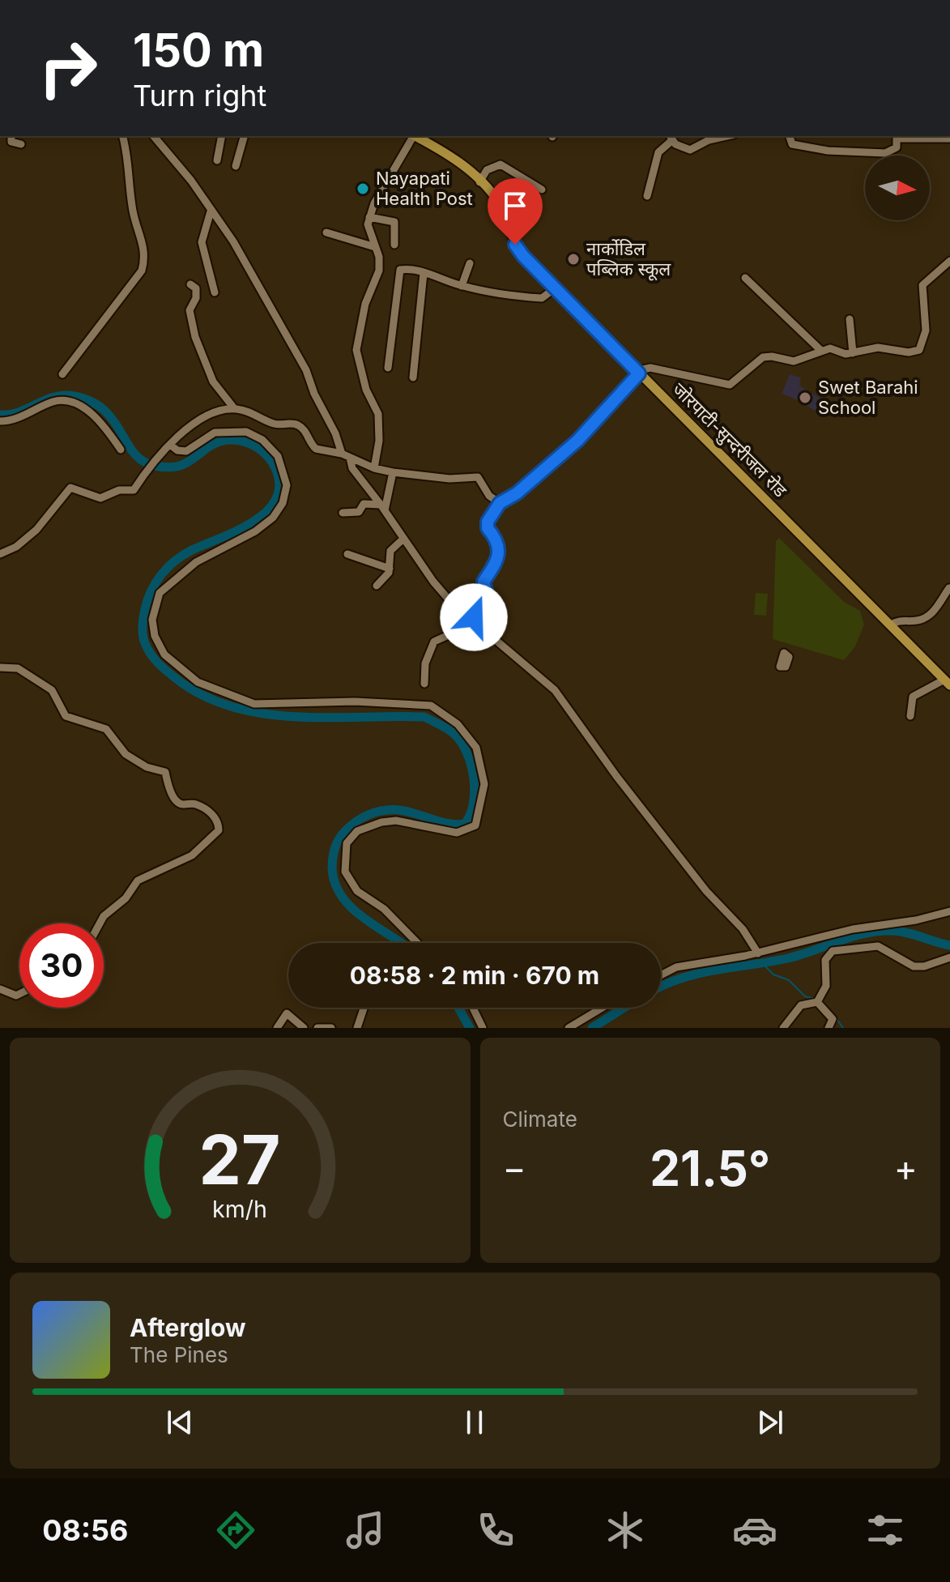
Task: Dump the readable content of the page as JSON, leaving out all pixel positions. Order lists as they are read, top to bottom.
{
  "streets": {
    "main road": ["जोरपाटी-सुन्दरीजल रोड"]
  },
  "places": ["Nayapati Health Post", "नार्कोडिल पब्लिक स्कूल", "Swet Barahi School"],
  "north": "right",
  "page": {
    "turn": ["150 m", "Turn right"],
    "limit": "30",
    "trip": "08:58 · 2 min · 670 m",
    "tile": "Climate",
    "heat": ["−", "21.5°", "+"],
    "song": ["Afterglow", "The Pines"],
    "tabs": "08:56",
    "gauge": ["27", "km/h"]
  }
}
